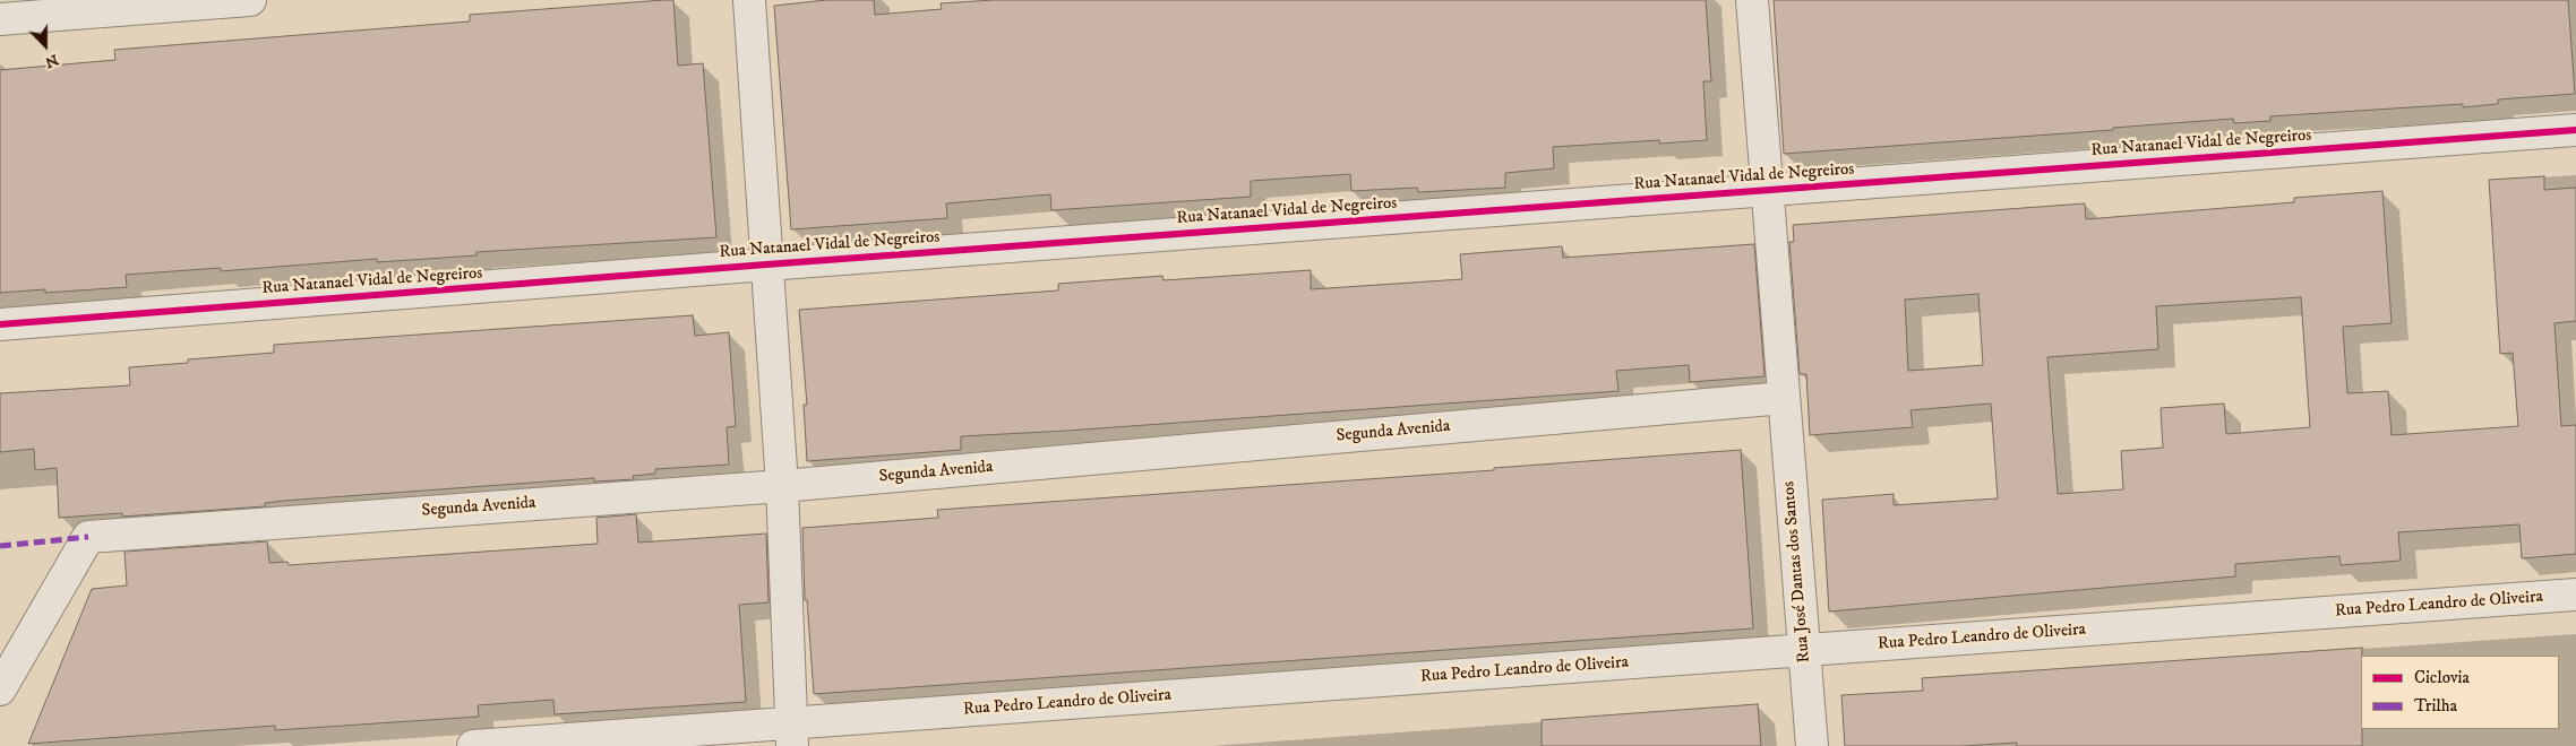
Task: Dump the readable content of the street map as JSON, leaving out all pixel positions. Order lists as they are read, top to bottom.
{
  "streets": {
    "street": [
      "Rua Natanael Vidal de Negreiros",
      "Segunda Avenida",
      "Rua José Dantas dos Santos",
      "Rua Pedro Leandro de Oliveira"
    ]
  },
  "crossings": [
    ["Rua Natanael Vidal de Negreiros", "Rua José Dantas dos Santos"],
    ["Segunda Avenida", "Rua José Dantas dos Santos"],
    ["Rua José Dantas dos Santos", "Rua Pedro Leandro de Oliveira"]
  ],
  "legend": ["Ciclovia", "Trilha"],
  "north": "bottom"
}
